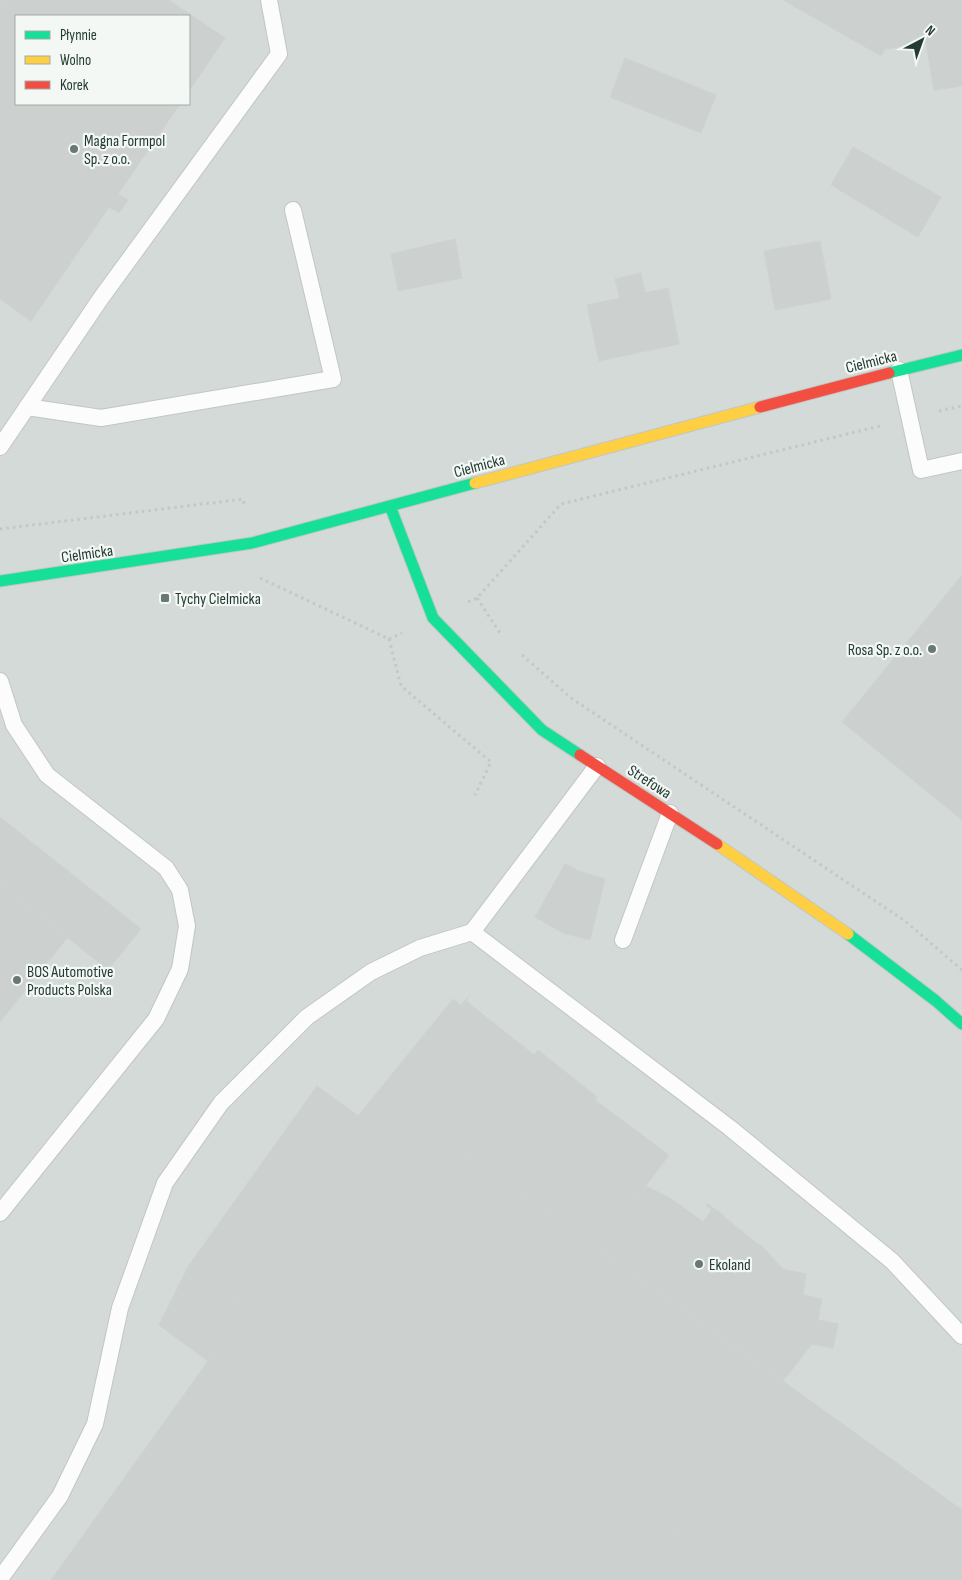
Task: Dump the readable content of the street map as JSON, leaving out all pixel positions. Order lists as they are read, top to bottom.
{
  "streets": {
    "street": ["Cielmicka", "Strefowa"]
  },
  "crossings": [
    ["Cielmicka", "Strefowa"]
  ],
  "places": {
    "other": [
      "Magna Formpol Sp. z o.o.",
      "Rosa Sp. z o.o.",
      "BOS Automotive Products Polska",
      "Ekoland"
    ],
    "transit": ["Tychy Cielmicka"]
  },
  "legend": ["Płynnie", "Wolno", "Korek"],
  "north": "top right"
}
